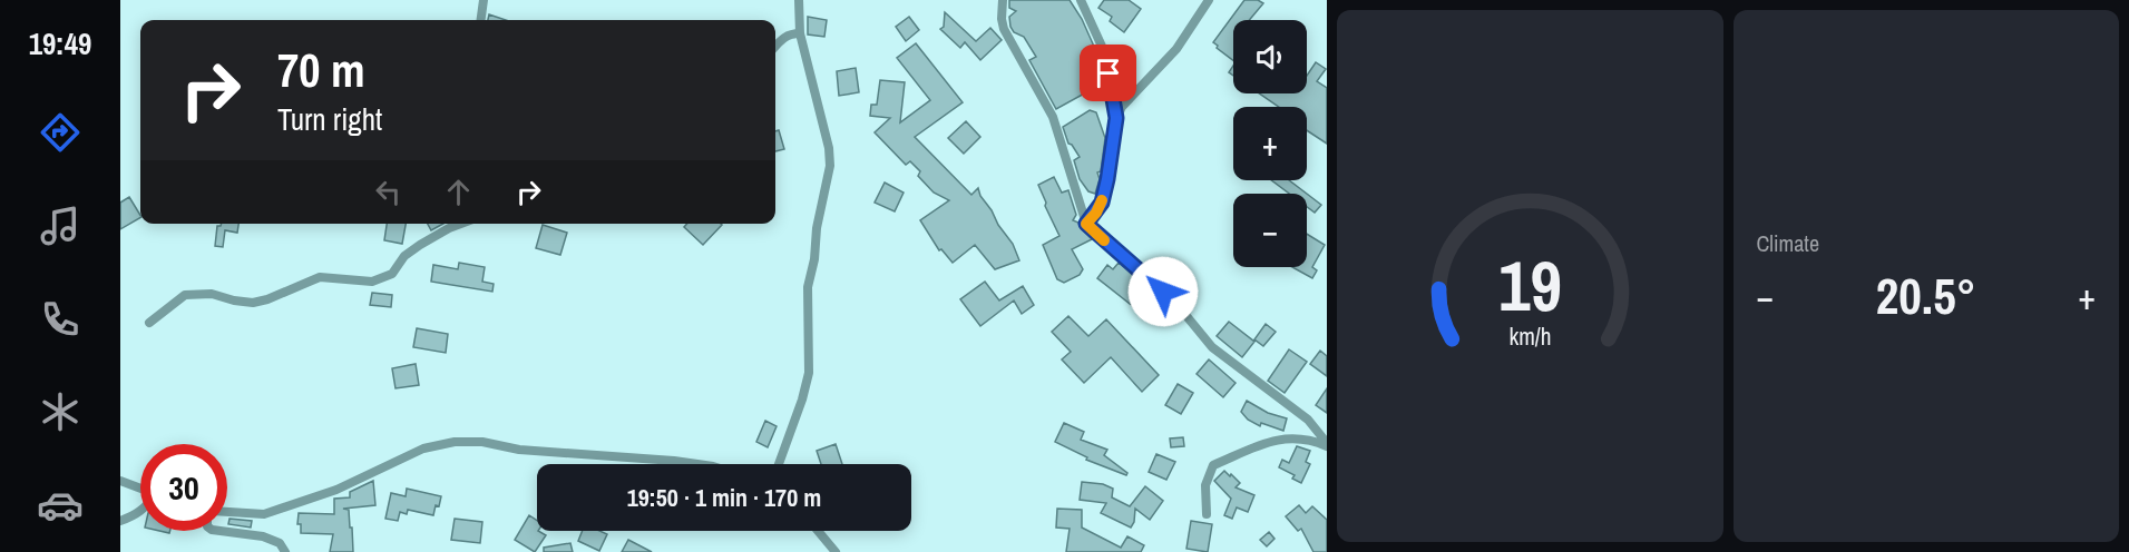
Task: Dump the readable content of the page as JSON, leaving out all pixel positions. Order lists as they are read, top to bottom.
{
  "page": {
    "tabs": "19:49",
    "tile": "Climate",
    "map_buttons": ["+", "−"],
    "turn": ["70 m", "Turn right"],
    "heat": ["−", "20.5°", "+"],
    "limit": "30",
    "trip": "19:50 · 1 min · 170 m",
    "gauge": ["19", "km/h"]
  }
}
